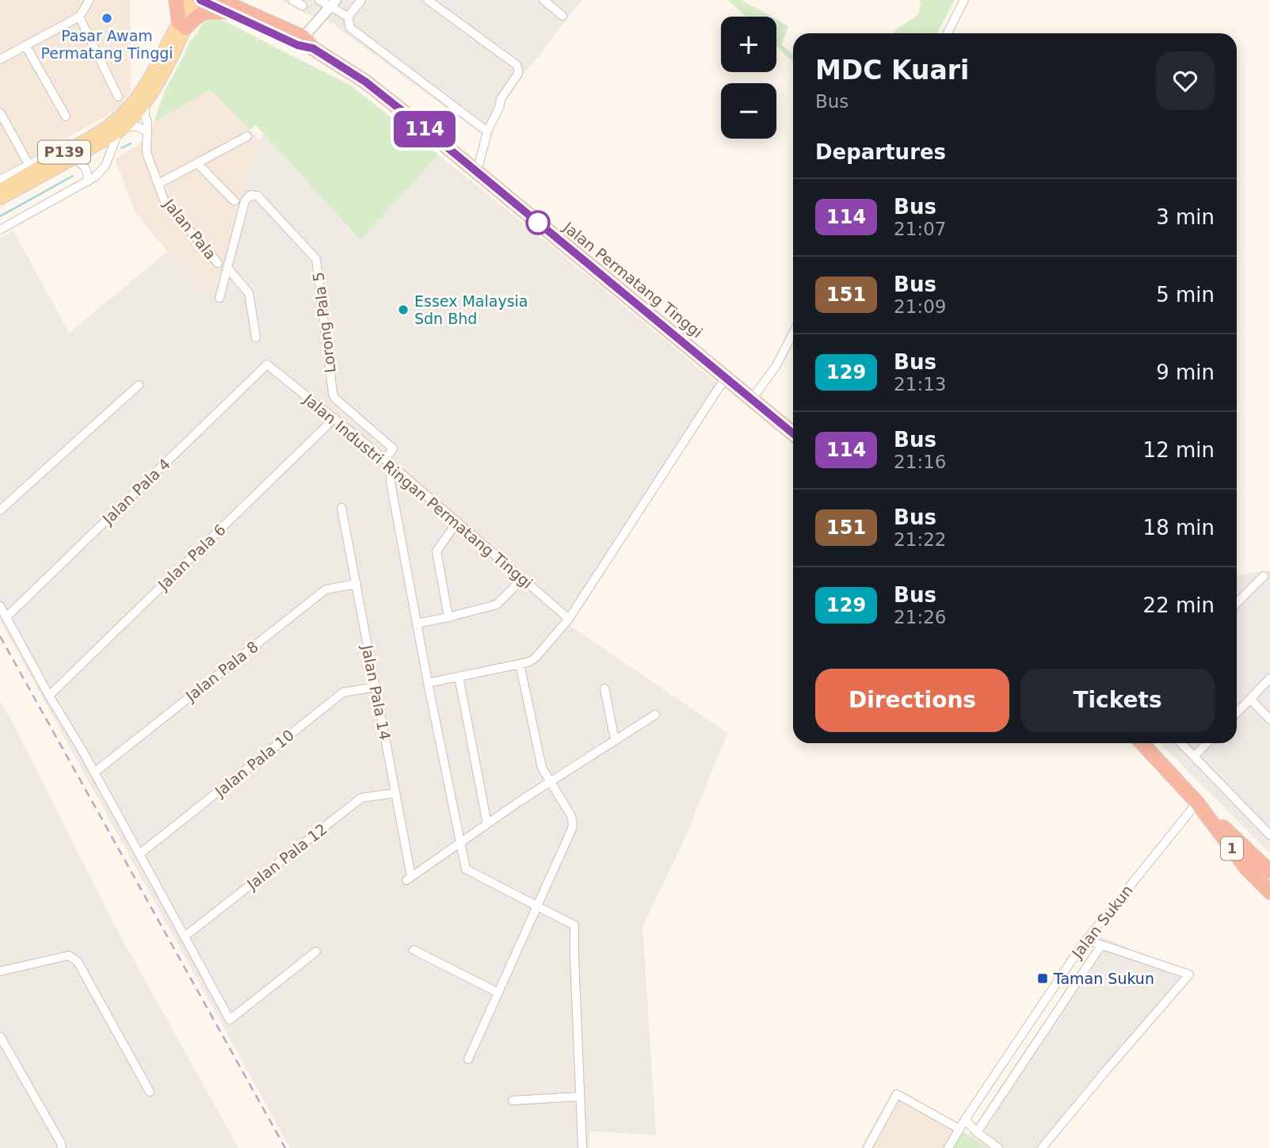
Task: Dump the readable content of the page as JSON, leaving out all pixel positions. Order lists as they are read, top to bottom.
{
  "streets": {
    "highway": ["Jalan Permatang Tinggi", "1"],
    "main road": ["P139"],
    "street": [
      "Jalan Pala",
      "Lorong Pala 5",
      "Jalan Pala 4",
      "Jalan Industri Ringan Permatang Tinggi",
      "Jalan Pala 6",
      "Jalan Pala 8",
      "Jalan Pala 14",
      "Jalan Pala 10",
      "Jalan Pala 12",
      "Jalan Sukun"
    ]
  },
  "crossings": [
    ["P139", "Jalan Pala"],
    ["P139", "Jalan Permatang Tinggi"],
    ["Lorong Pala 5", "Jalan Industri Ringan Permatang Tinggi"],
    ["Jalan Pala 4", "Jalan Industri Ringan Permatang Tinggi"],
    ["Jalan Industri Ringan Permatang Tinggi", "Jalan Pala 6"],
    ["Jalan Pala 8", "Jalan Pala 14"],
    ["Jalan Pala 14", "Jalan Pala 10"],
    ["Jalan Pala 14", "Jalan Pala 12"],
    ["1", "Jalan Sukun"]
  ],
  "places": {
    "other": ["Pasar Awam Permatang Tinggi", "Essex Malaysia Sdn Bhd"],
    "transit": ["Taman Sukun"]
  },
  "lines": ["bus line 114"],
  "page": {
    "on_map": "114",
    "map_buttons": ["+", "−"],
    "heading": [
      ["MDC Kuari", "Bus"],
      "Departures"
    ],
    "list": [
      {
        "mark": "114",
        "name": "Bus",
        "note": "21:07",
        "value": "3 min"
      },
      {
        "mark": "151",
        "name": "Bus",
        "note": "21:09",
        "value": "5 min"
      },
      {
        "mark": "129",
        "name": "Bus",
        "note": "21:13",
        "value": "9 min"
      },
      {
        "mark": "114",
        "name": "Bus",
        "note": "21:16",
        "value": "12 min"
      },
      {
        "mark": "151",
        "name": "Bus",
        "note": "21:22",
        "value": "18 min"
      },
      {
        "mark": "129",
        "name": "Bus",
        "note": "21:26",
        "value": "22 min"
      }
    ],
    "buttons": ["Directions", "Tickets"]
  }
}
